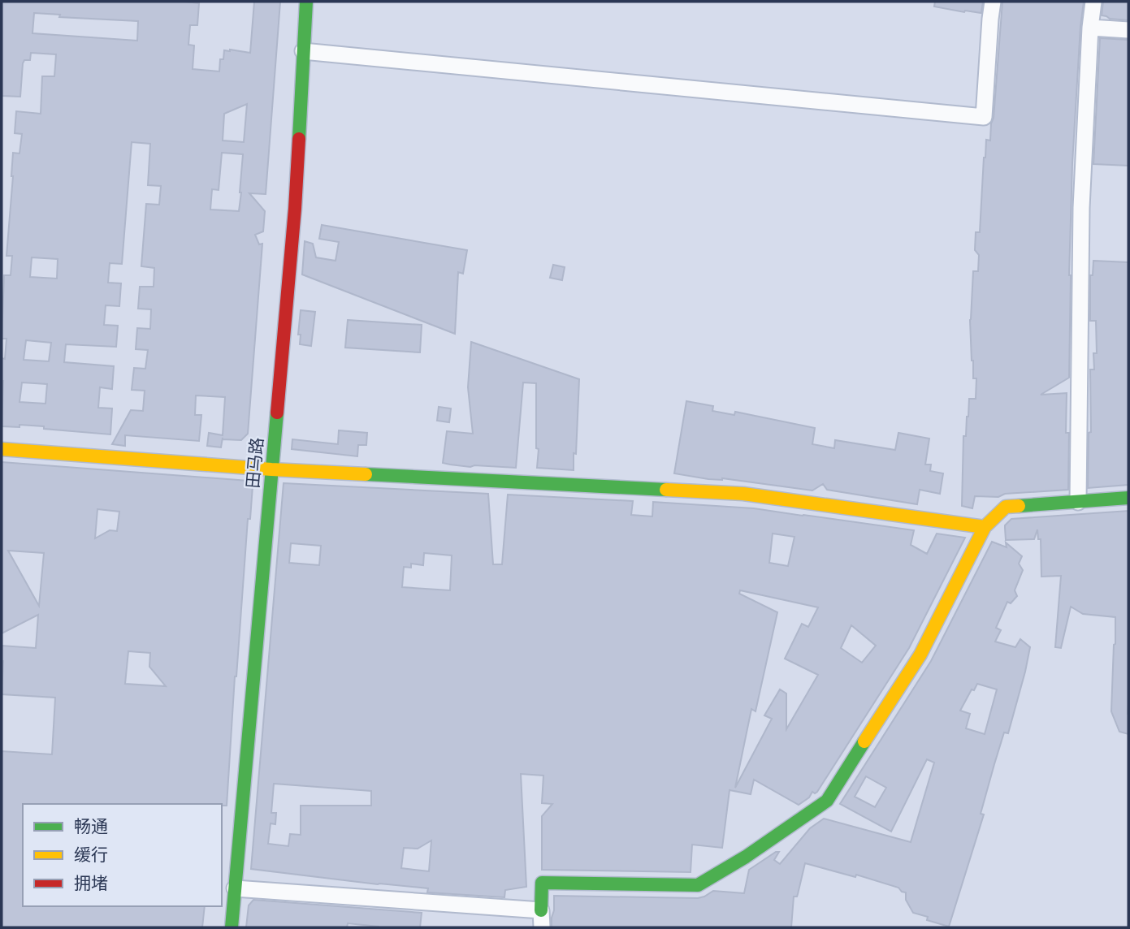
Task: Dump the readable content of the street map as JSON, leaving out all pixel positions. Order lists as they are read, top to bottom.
{
  "streets": {
    "street": ["田马路"]
  },
  "legend": ["畅通", "缓行", "拥堵"]
}
